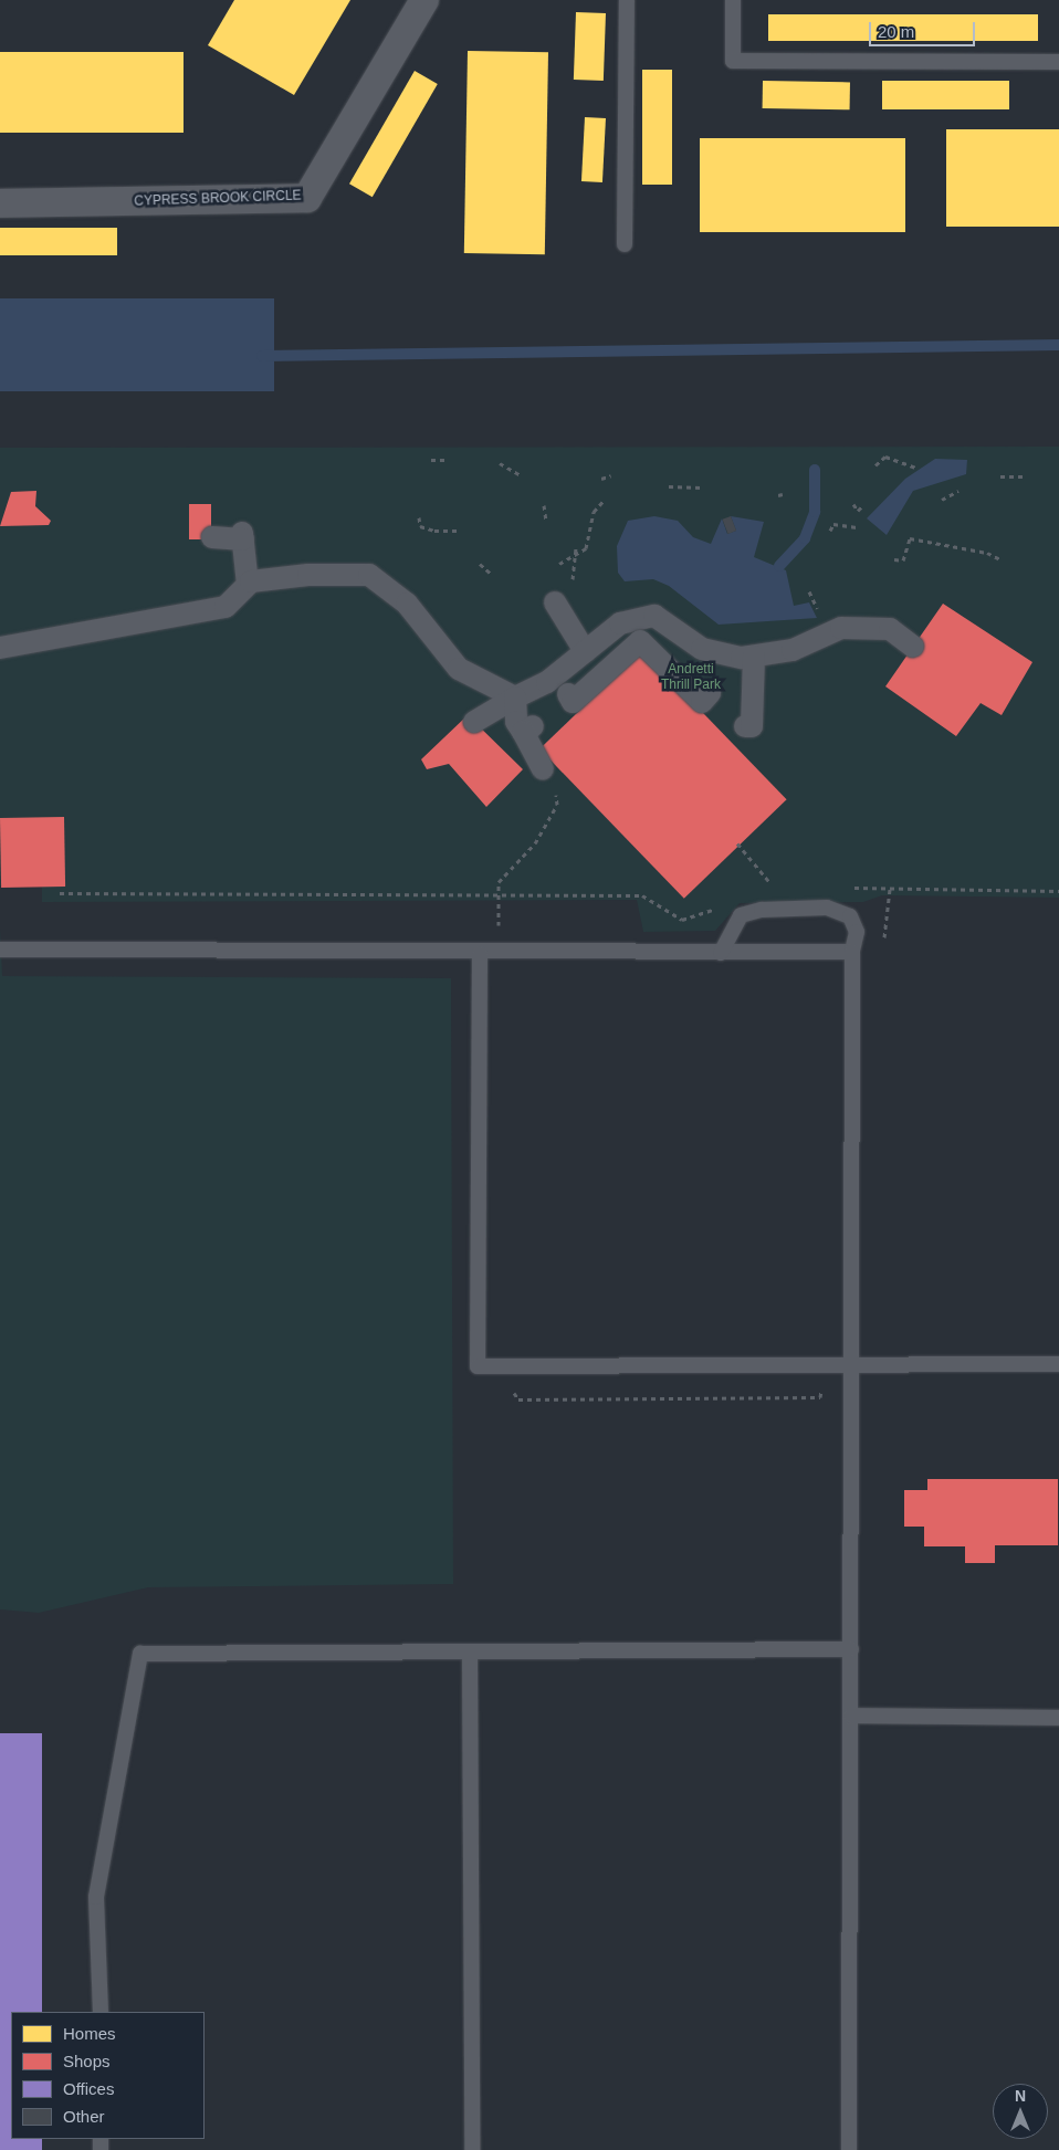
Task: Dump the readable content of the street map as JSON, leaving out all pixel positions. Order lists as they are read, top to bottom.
{
  "streets": {
    "street": ["CYPRESS BROOK CIRCLE"]
  },
  "parks": ["Andretti Thrill Park"],
  "legend": [
    "Homes",
    "Shops",
    "Offices",
    "Other"
  ],
  "scale_bar": "20 m",
  "north": "top"
}
